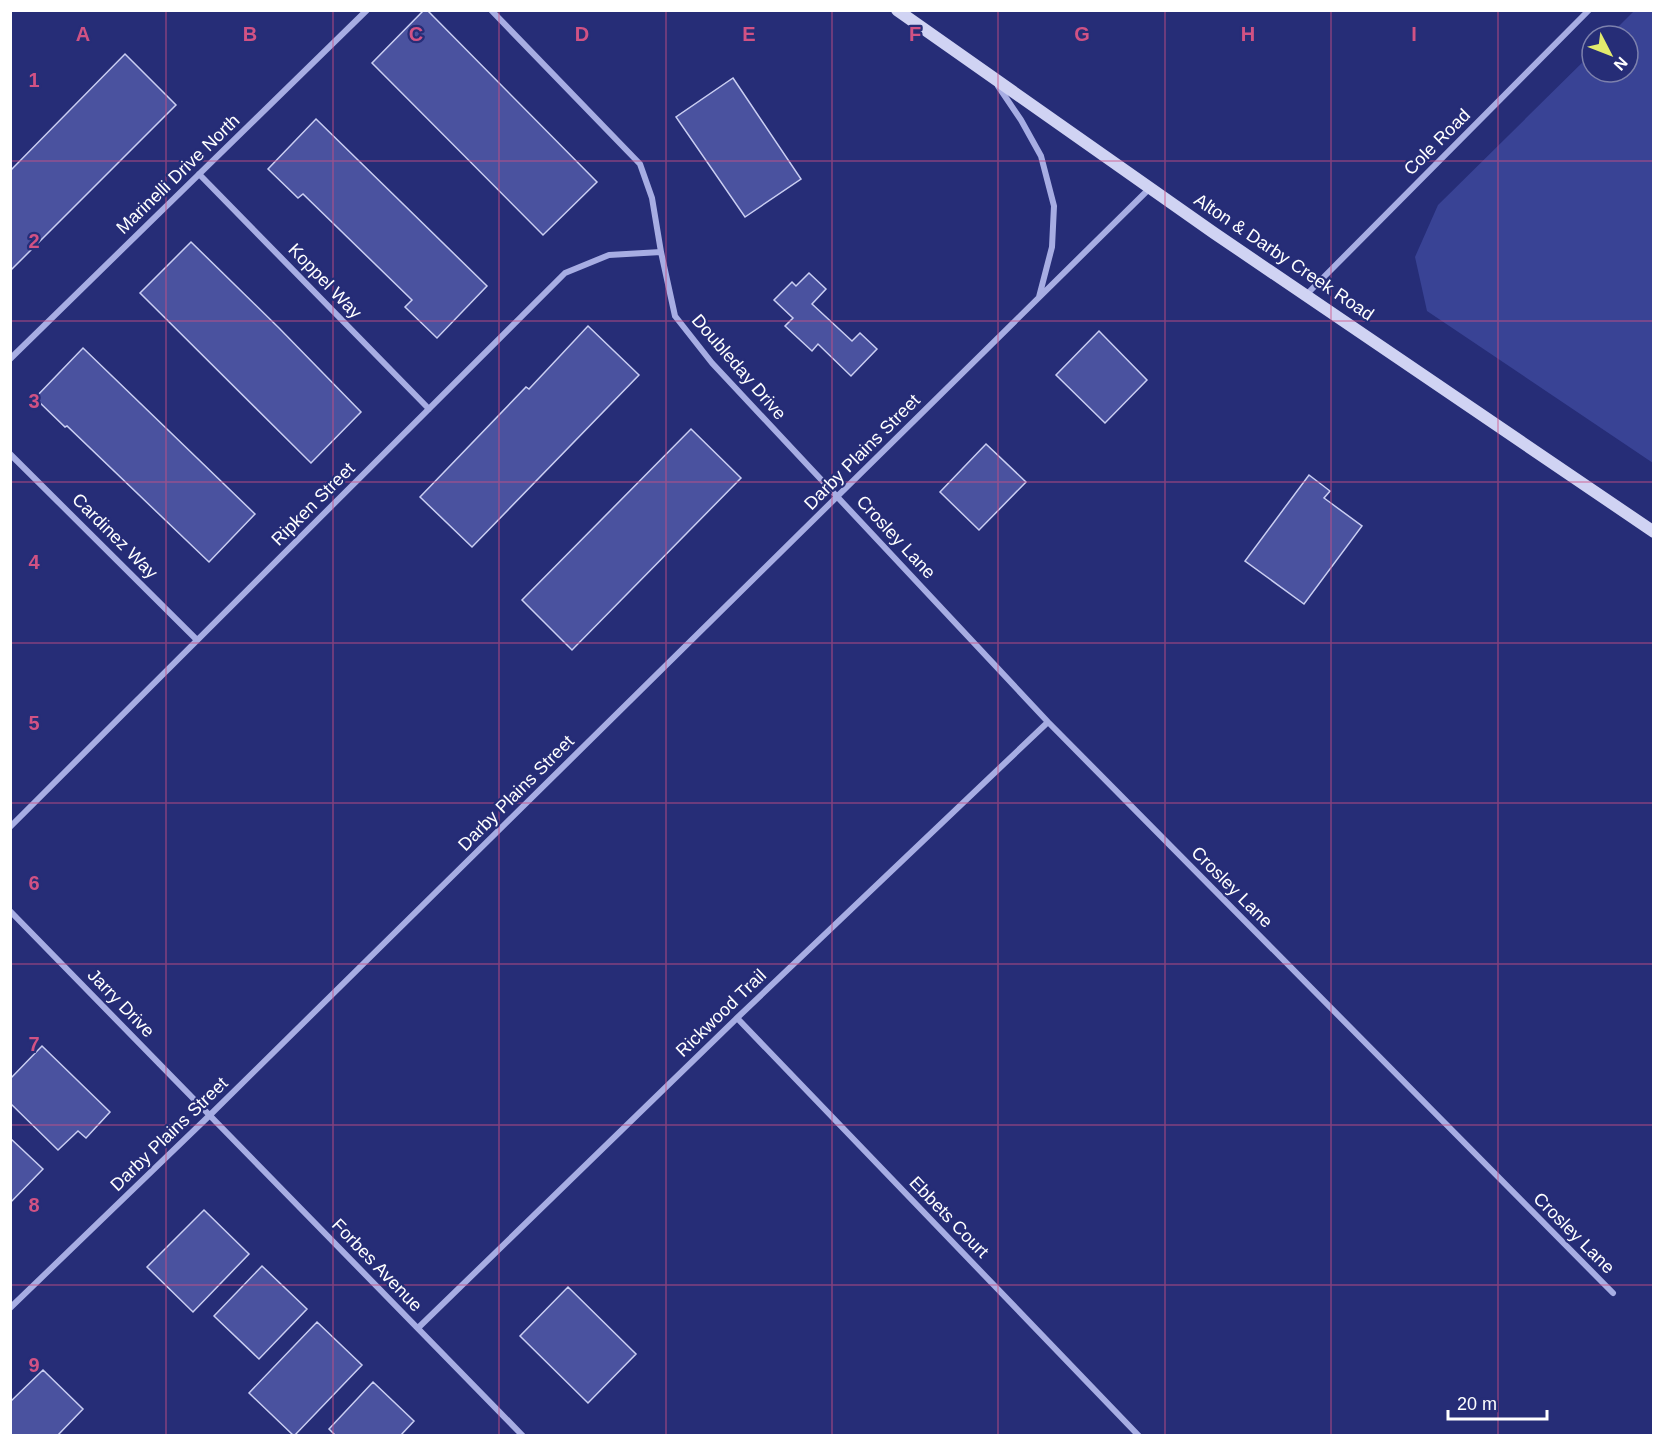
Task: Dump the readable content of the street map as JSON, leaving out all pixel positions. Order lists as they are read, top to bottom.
{
  "streets": {
    "main road": ["Alton & Darby Creek Road"],
    "street": [
      "Cole Road",
      "Marinelli Drive North",
      "Koppel Way",
      "Doubleday Drive",
      "Darby Plains Street",
      "Ripken Street",
      "Cardinez Way",
      "Crosley Lane",
      "Jarry Drive",
      "Rickwood Trail",
      "Ebbets Court",
      "Forbes Avenue"
    ]
  },
  "crossings": [
    ["Cole Road", "Alton & Darby Creek Road"],
    ["Marinelli Drive North", "Koppel Way"],
    ["Alton & Darby Creek Road", "Darby Plains Street"],
    ["Koppel Way", "Ripken Street"],
    ["Doubleday Drive", "Darby Plains Street"],
    ["Doubleday Drive", "Ripken Street"],
    ["Doubleday Drive", "Crosley Lane"],
    ["Darby Plains Street", "Crosley Lane"],
    ["Darby Plains Street", "Jarry Drive"],
    ["Darby Plains Street", "Forbes Avenue"],
    ["Ripken Street", "Cardinez Way"],
    ["Crosley Lane", "Rickwood Trail"],
    ["Jarry Drive", "Forbes Avenue"],
    ["Rickwood Trail", "Ebbets Court"],
    ["Rickwood Trail", "Forbes Avenue"]
  ],
  "scale_bar": "20 m",
  "north": "bottom right",
  "grid": {
    "columns": [
      "A",
      "B",
      "C",
      "D",
      "E",
      "F",
      "G",
      "H",
      "I"
    ],
    "rows": [
      "1",
      "2",
      "3",
      "4",
      "5",
      "6",
      "7",
      "8",
      "9"
    ]
  }
}
